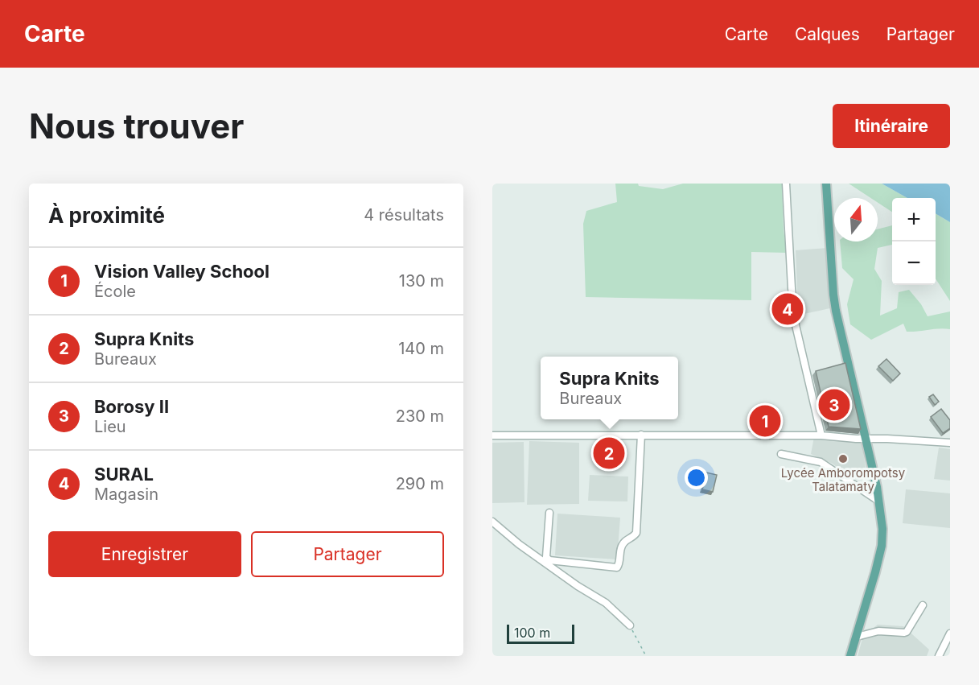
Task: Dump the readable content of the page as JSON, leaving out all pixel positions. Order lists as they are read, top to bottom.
{
  "places": ["Lycée Amborompotsy Talatamaty"],
  "scale_bar": "100 m",
  "north": "top",
  "page": {
    "header": "Carte",
    "nav": ["Carte", "Calques", "Partager"],
    "buttons": [
      "Itinéraire",
      ["Enregistrer", "Partager"]
    ],
    "title": "Nous trouver",
    "heading": ["À proximité", "4 résultats"],
    "map_buttons": ["+", "−"],
    "list": [
      {
        "mark": "1",
        "name": "Vision Valley School",
        "note": "École",
        "value": "130 m"
      },
      {
        "mark": "2",
        "name": "Supra Knits",
        "note": "Bureaux",
        "value": "140 m"
      },
      {
        "mark": "3",
        "name": "Borosy II",
        "note": "Lieu",
        "value": "230 m"
      },
      {
        "mark": "4",
        "name": "SURAL",
        "note": "Magasin",
        "value": "290 m"
      }
    ],
    "pins": [
      "4",
      "3",
      "1",
      "2"
    ],
    "popup": ["Supra Knits", "Bureaux"],
    "scale": "100 m"
  }
}
